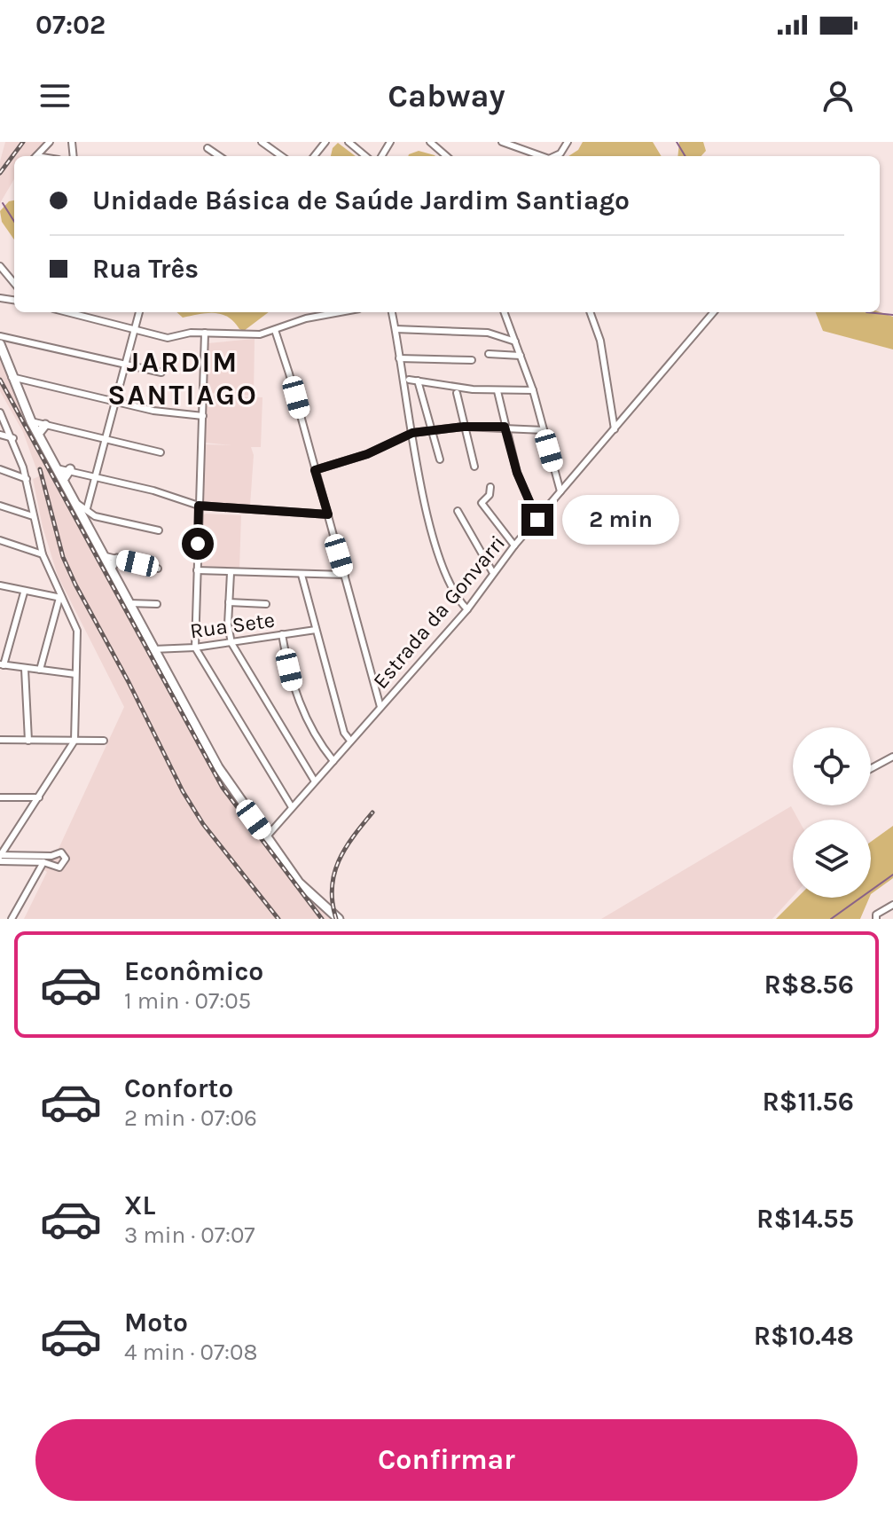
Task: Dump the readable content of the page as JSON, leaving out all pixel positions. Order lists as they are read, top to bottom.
{
  "streets": {
    "street": ["Estrada da Gonvarri", "Rua Sete"]
  },
  "districts": ["JARDIM SANTIAGO"],
  "page": {
    "status": "07:02",
    "header": "Cabway",
    "banner": ["Unidade Básica de Saúde Jardim Santiago", "Rua Três"],
    "bubble": "2 min",
    "list": [
      {
        "name": "Econômico",
        "note": "1 min · 07:05",
        "value": "R$8.56"
      },
      {
        "name": "Conforto",
        "note": "2 min · 07:06",
        "value": "R$11.56"
      },
      {
        "name": "XL",
        "note": "3 min · 07:07",
        "value": "R$14.55"
      },
      {
        "name": "Moto",
        "note": "4 min · 07:08",
        "value": "R$10.48"
      }
    ],
    "buttons": "Confirmar"
  }
}
